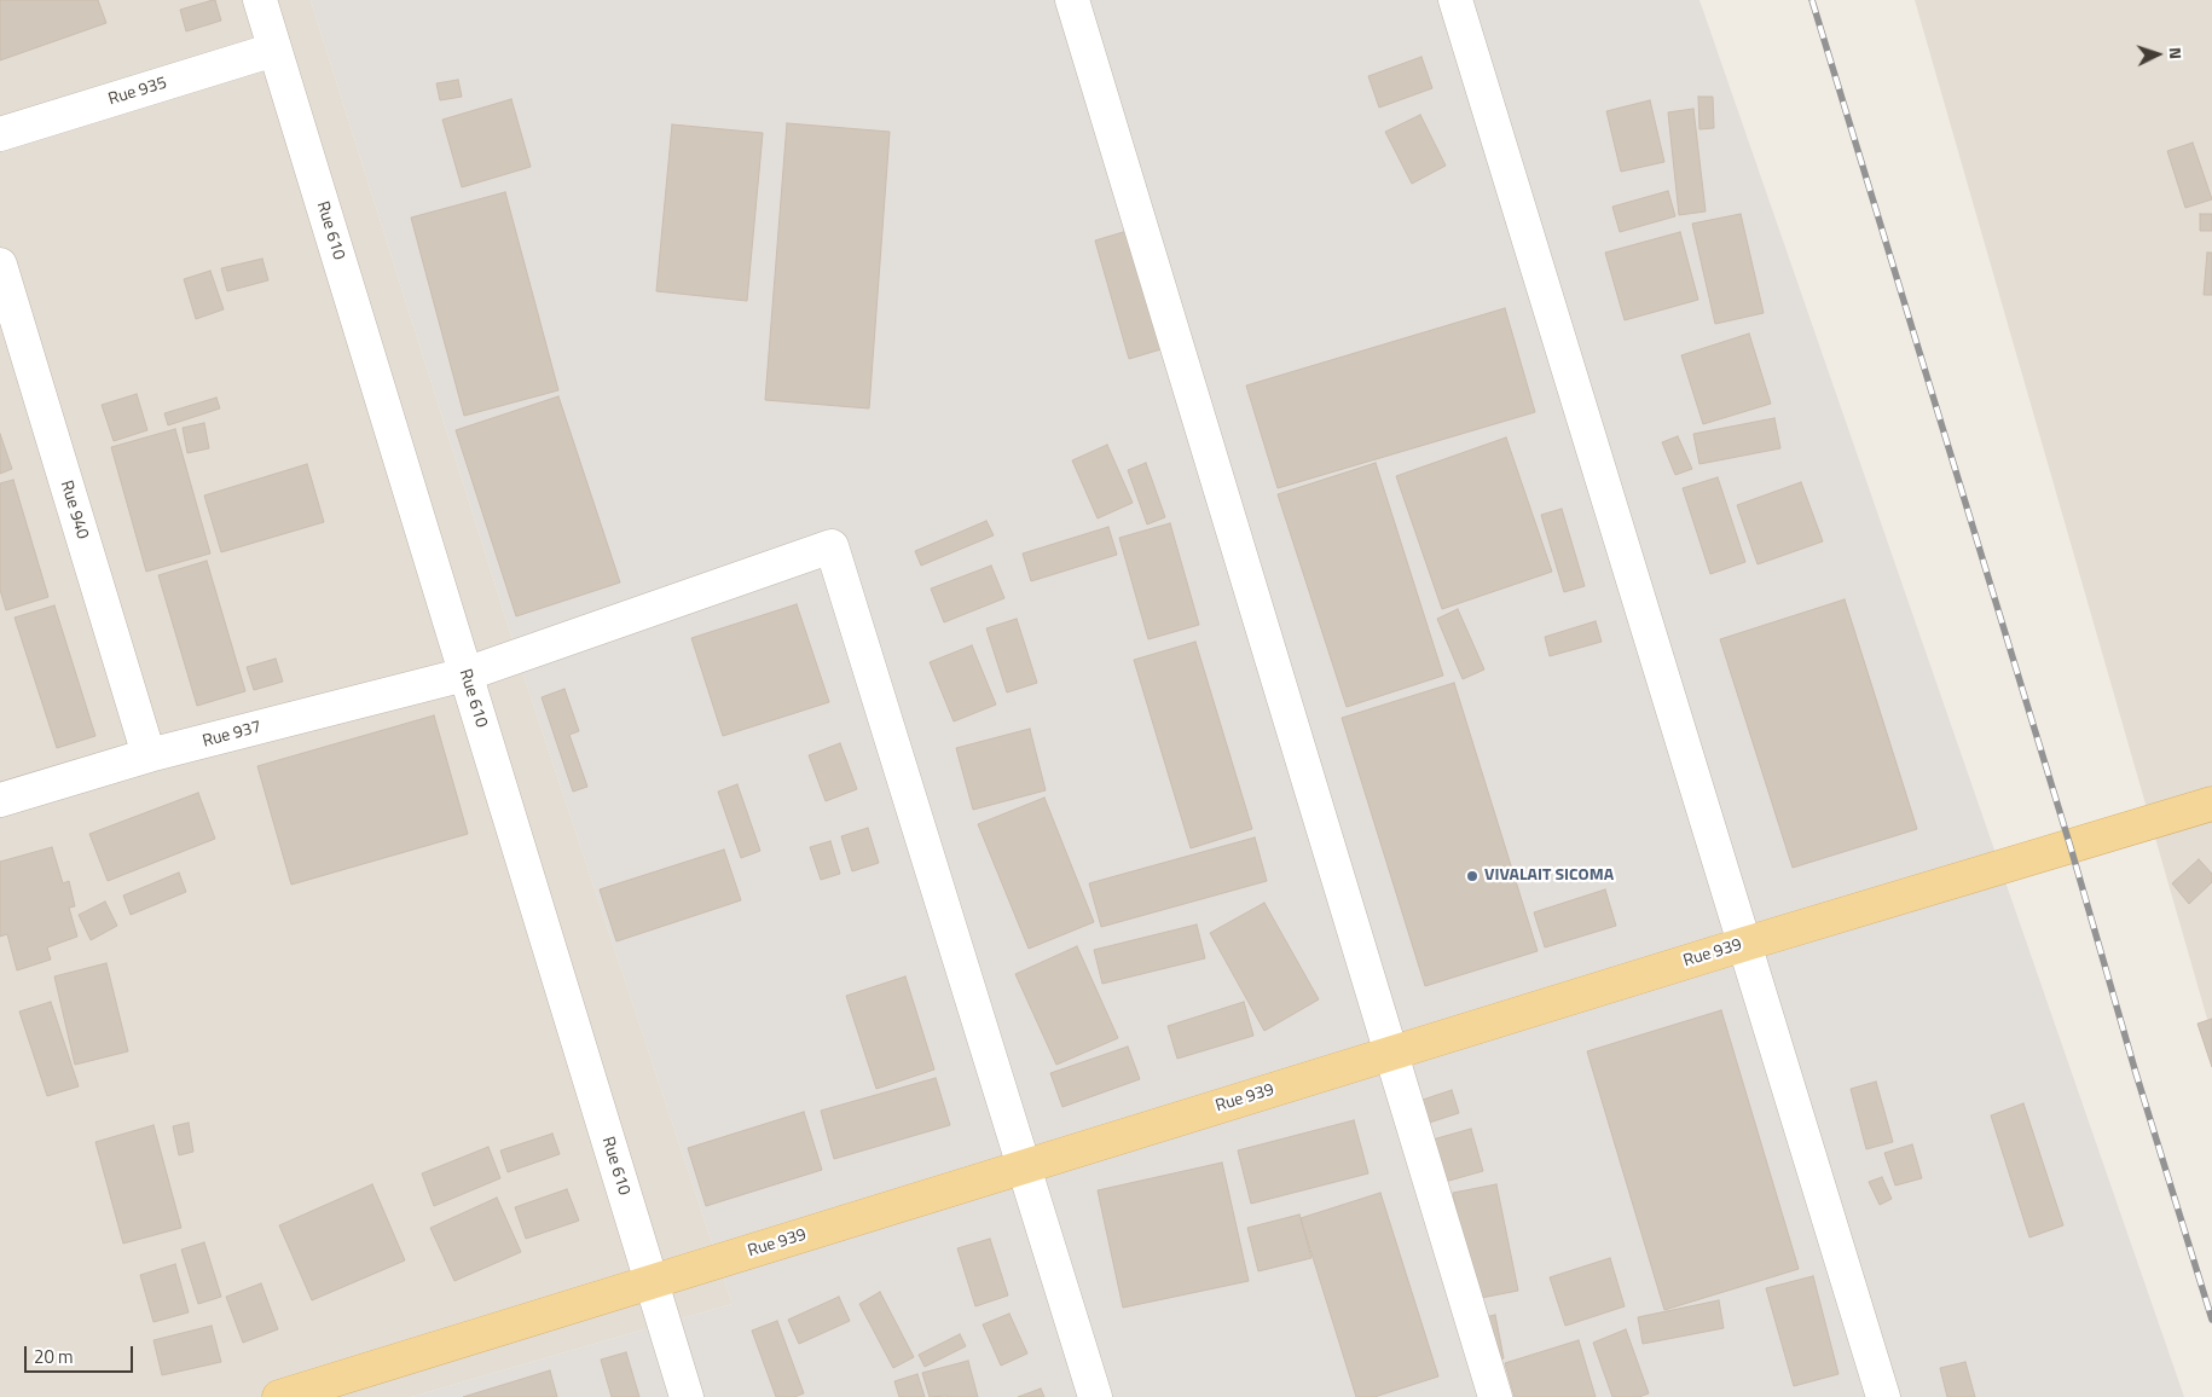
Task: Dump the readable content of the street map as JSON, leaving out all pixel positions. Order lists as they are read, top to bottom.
{
  "streets": {
    "main road": ["Rue 939"],
    "street": [
      "Rue 935",
      "Rue 610",
      "Rue 940",
      "Rue 937"
    ]
  },
  "crossings": [
    ["Rue 935", "Rue 610"],
    ["Rue 610", "Rue 937"],
    ["Rue 610", "Rue 939"],
    ["Rue 940", "Rue 937"],
    ["Rue 937", "Rue 939"]
  ],
  "places": ["VIVALAIT SICOMA"],
  "scale_bar": "20 m",
  "north": "right"
}
